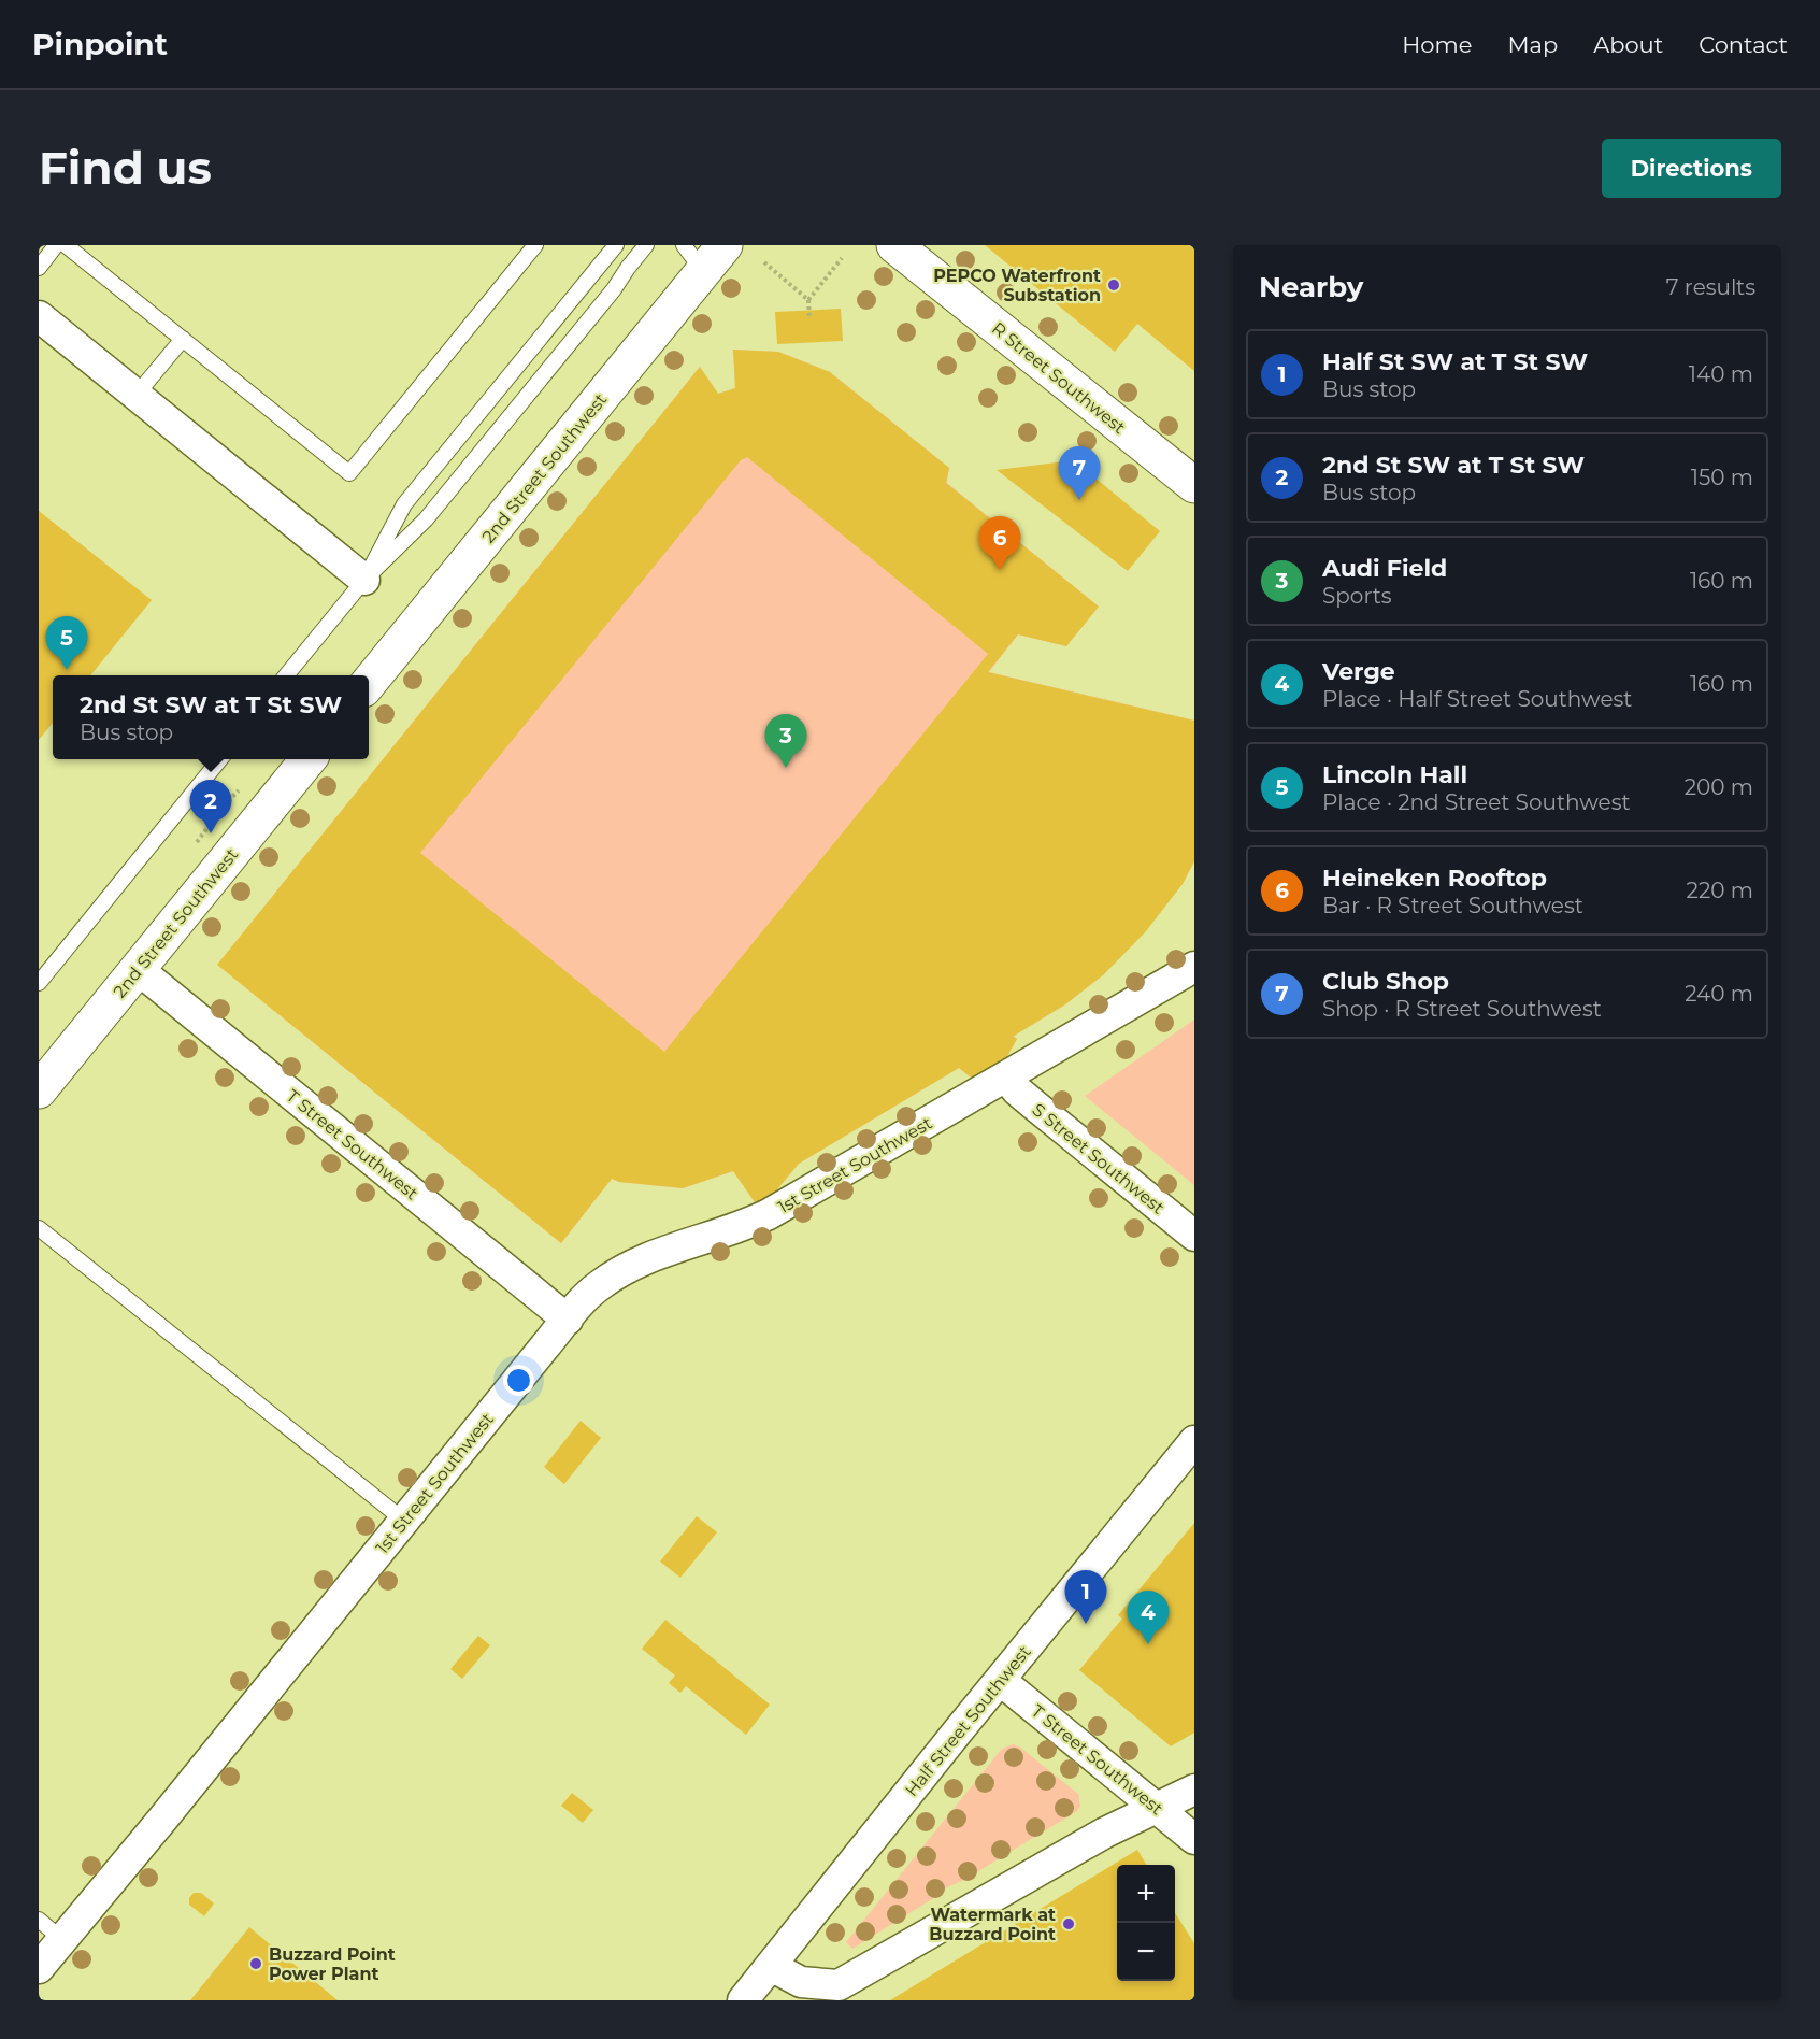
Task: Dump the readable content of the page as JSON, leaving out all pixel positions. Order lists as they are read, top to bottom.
{
  "streets": {
    "street": [
      "R Street Southwest",
      "2nd Street Southwest",
      "T Street Southwest",
      "S Street Southwest",
      "1st Street Southwest",
      "Half Street Southwest"
    ]
  },
  "crossings": [
    ["2nd Street Southwest", "T Street Southwest"],
    ["T Street Southwest", "1st Street Southwest"],
    ["T Street Southwest", "Half Street Southwest"],
    ["S Street Southwest", "1st Street Southwest"]
  ],
  "places": ["PEPCO Waterfront Substation", "Watermark at Buzzard Point", "Buzzard Point Power Plant"],
  "page": {
    "header": "Pinpoint",
    "nav": [
      "Home",
      "Map",
      "About",
      "Contact"
    ],
    "buttons": "Directions",
    "title": "Find us",
    "heading": ["Nearby", "7 results"],
    "list": [
      {
        "mark": "1",
        "name": "Half St SW at T St SW",
        "note": "Bus stop",
        "value": "140 m"
      },
      {
        "mark": "2",
        "name": "2nd St SW at T St SW",
        "note": "Bus stop",
        "value": "150 m"
      },
      {
        "mark": "3",
        "name": "Audi Field",
        "note": "Sports",
        "value": "160 m"
      },
      {
        "mark": "4",
        "name": "Verge",
        "note": "Place · Half Street Southwest",
        "value": "160 m"
      },
      {
        "mark": "5",
        "name": "Lincoln Hall",
        "note": "Place · 2nd Street Southwest",
        "value": "200 m"
      },
      {
        "mark": "6",
        "name": "Heineken Rooftop",
        "note": "Bar · R Street Southwest",
        "value": "220 m"
      },
      {
        "mark": "7",
        "name": "Club Shop",
        "note": "Shop · R Street Southwest",
        "value": "240 m"
      }
    ],
    "pins": [
      "7",
      "6",
      "5",
      "3",
      "2",
      "1",
      "4"
    ],
    "popup": ["2nd St SW at T St SW", "Bus stop"],
    "map_buttons": ["+", "−"]
  }
}
